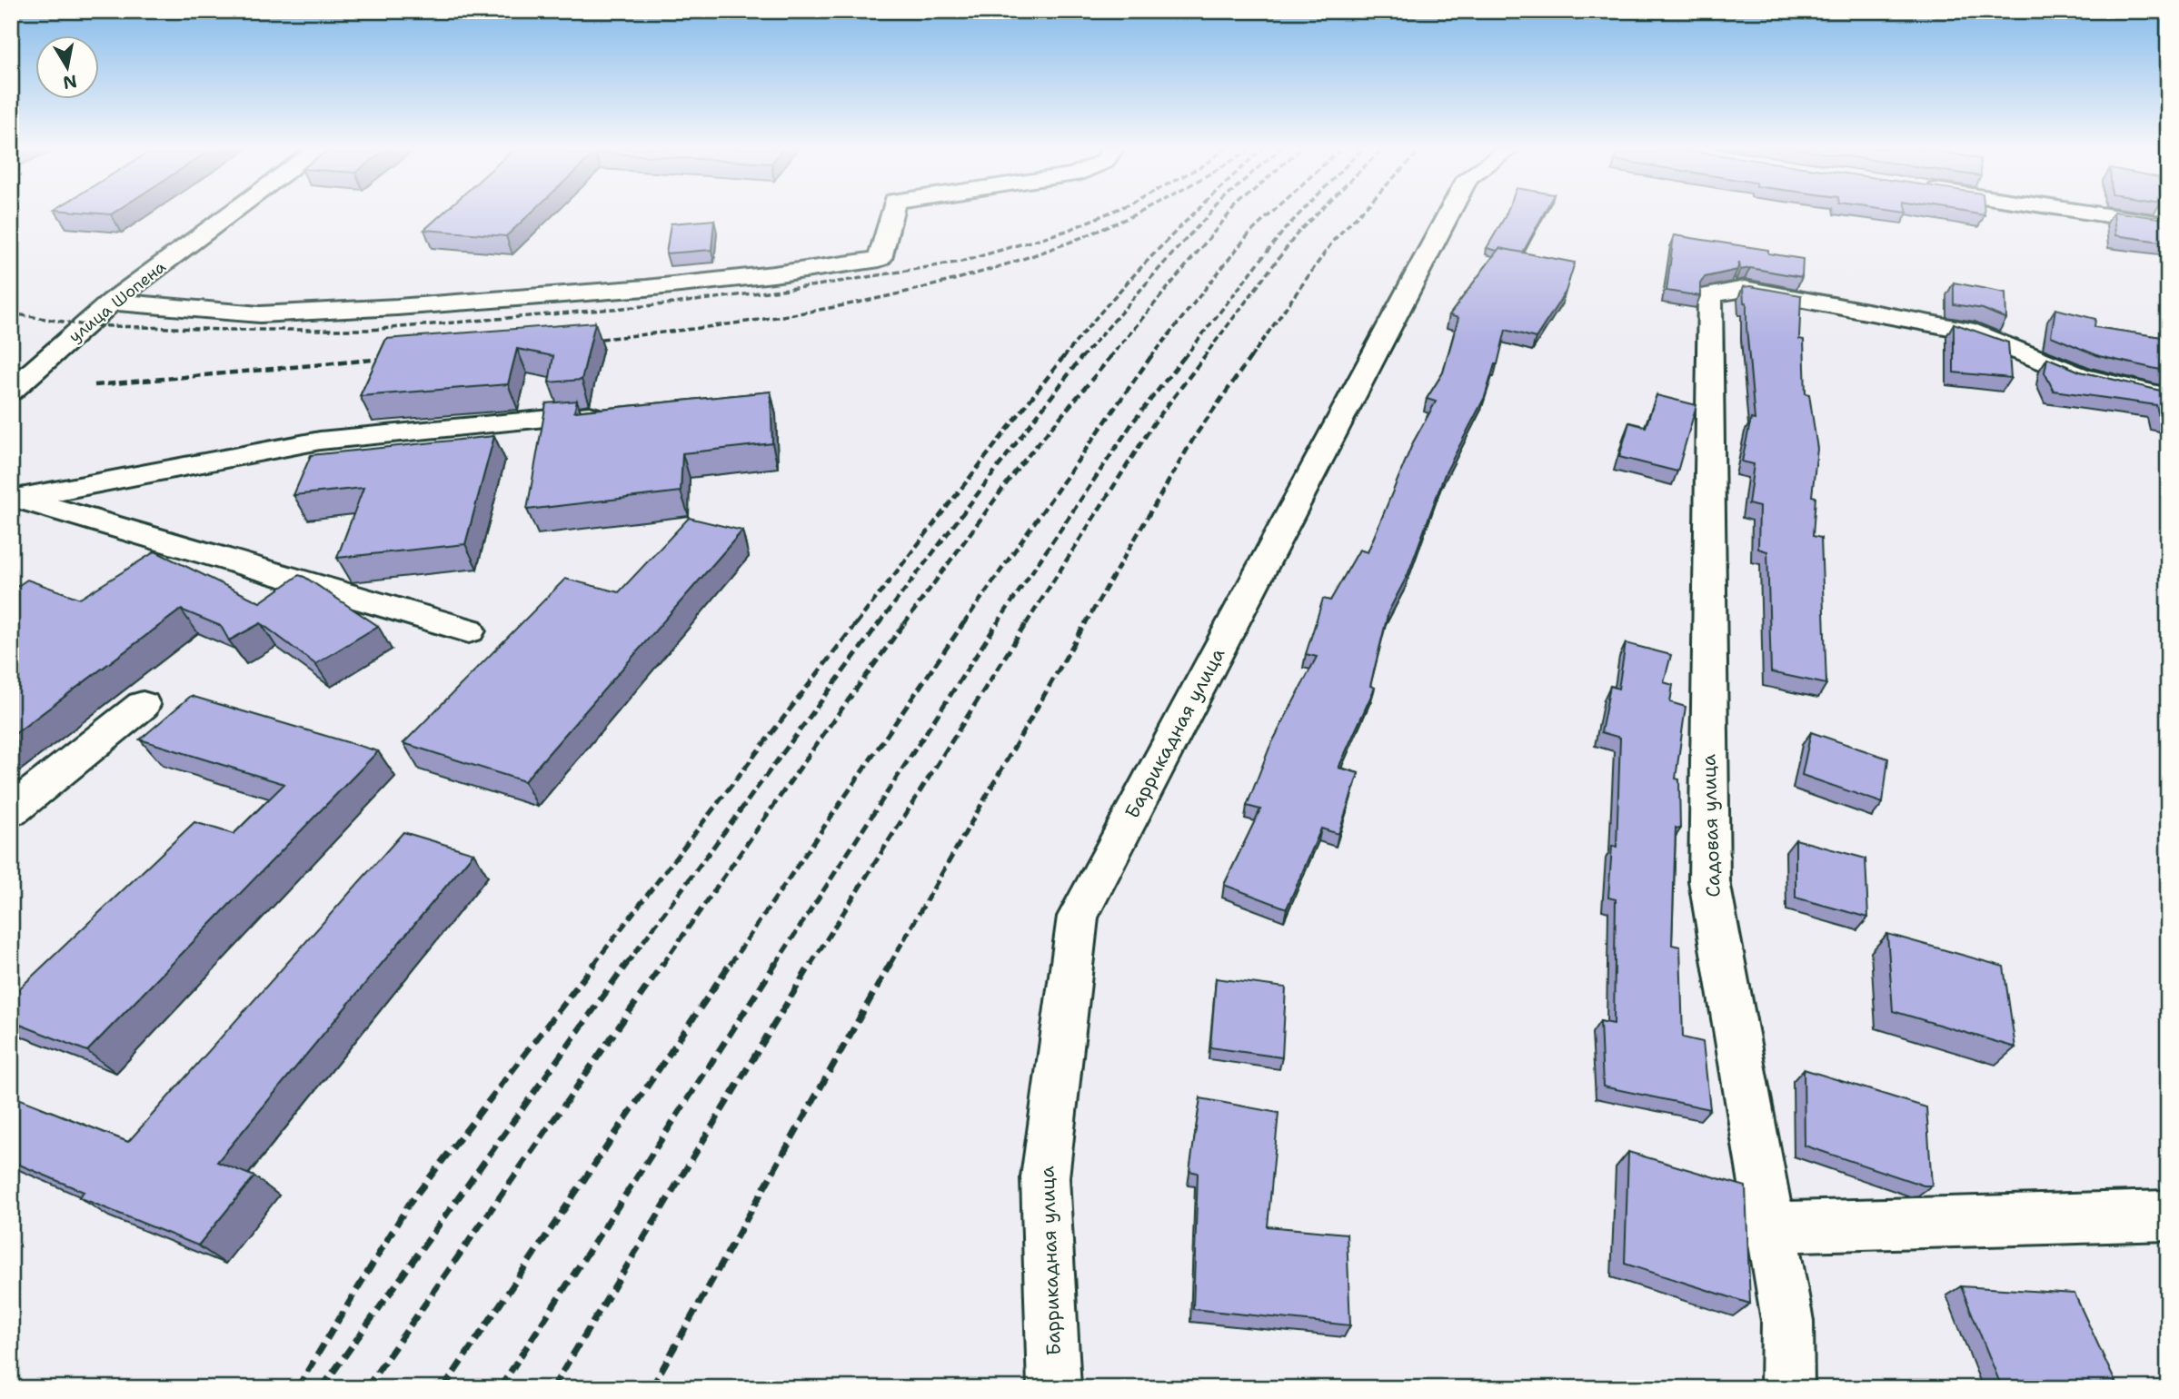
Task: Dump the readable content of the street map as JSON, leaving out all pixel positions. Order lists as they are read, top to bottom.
{
  "streets": {
    "street": ["улица Шопена", "Баррикадная улица", "Садовая улица"]
  },
  "north": "bottom"
}
